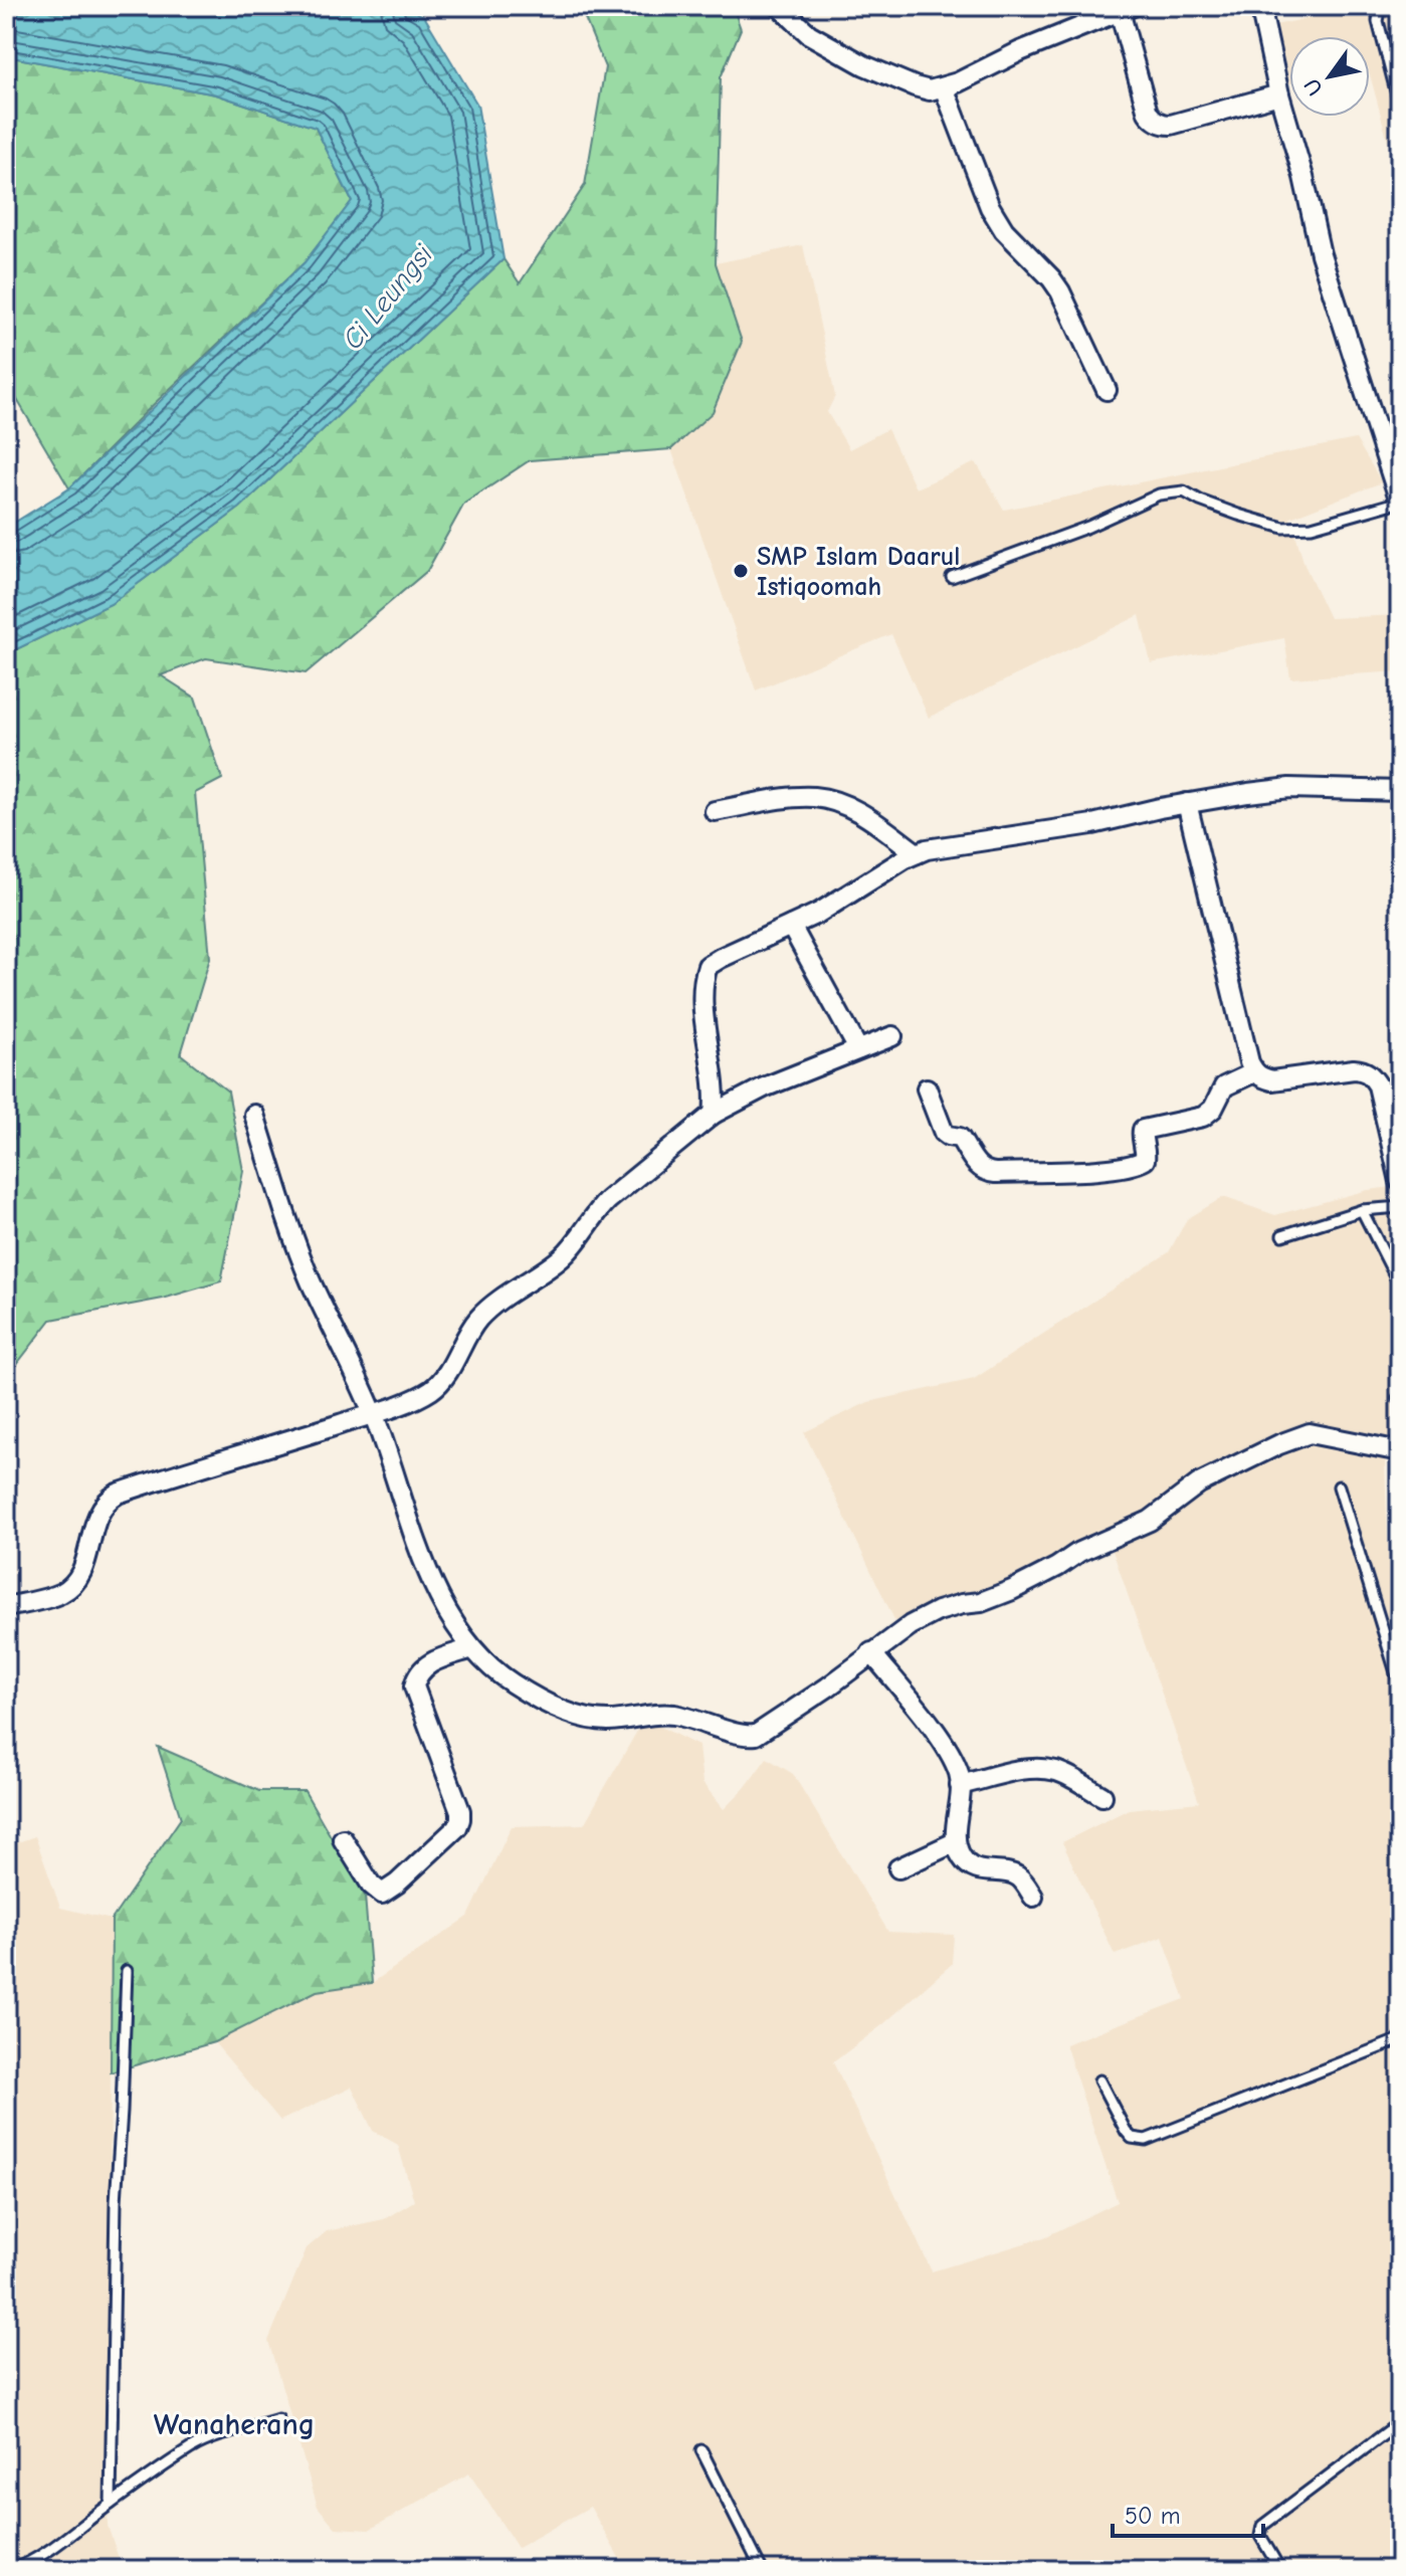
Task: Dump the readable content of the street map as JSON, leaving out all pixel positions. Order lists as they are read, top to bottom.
{
  "districts": ["Wanaherang"],
  "water": ["Ci Leungsi"],
  "places": ["SMP Islam Daarul Istiqoomah"],
  "scale_bar": "50 m",
  "north": "bottom left"
}
